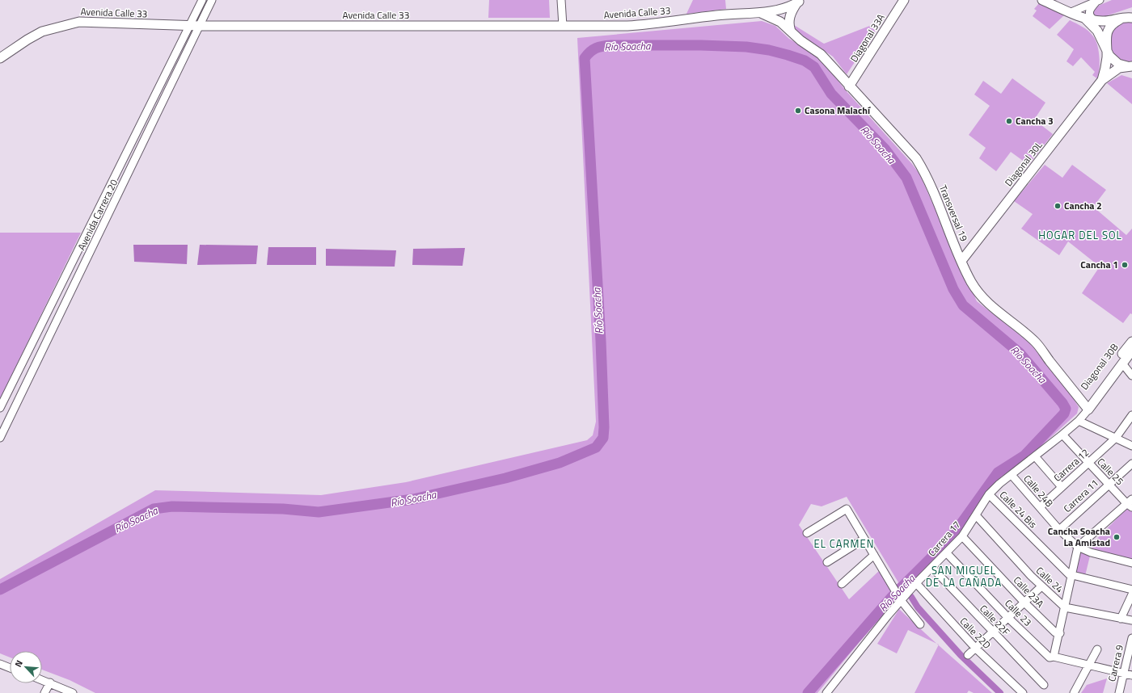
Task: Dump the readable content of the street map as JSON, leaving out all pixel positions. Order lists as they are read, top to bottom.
{
  "streets": {
    "main road": [
      "Avenida Calle 33",
      "Diagonal 33A",
      "Diagonal 30L",
      "Transversal 19",
      "Diagonal 30B"
    ],
    "street": [
      "Avenida Carrera 20",
      "Carrera 12",
      "Calle 25",
      "Calle 24B",
      "Carrera 11",
      "Calle 24 Bis",
      "Carrera 17",
      "Calle 24",
      "Calle 23A",
      "Calle 23",
      "Calle 22F",
      "Calle 22D",
      "Carrera 9"
    ]
  },
  "crossings": [
    ["Avenida Calle 33", "Transversal 19"],
    ["Avenida Calle 33", "Avenida Carrera 20"],
    ["Diagonal 33A", "Transversal 19"],
    ["Diagonal 30L", "Transversal 19"],
    ["Transversal 19", "Diagonal 30B"],
    ["Transversal 19", "Carrera 17"],
    ["Diagonal 30B", "Carrera 17"],
    ["Carrera 12", "Calle 25"],
    ["Carrera 12", "Calle 24B"],
    ["Calle 25", "Carrera 11"],
    ["Calle 25", "Carrera 17"],
    ["Calle 24B", "Carrera 11"],
    ["Calle 24B", "Carrera 17"],
    ["Calle 24 Bis", "Carrera 17"],
    ["Carrera 17", "Calle 24"],
    ["Carrera 17", "Calle 23A"],
    ["Carrera 17", "Calle 23"],
    ["Carrera 17", "Calle 22F"],
    ["Carrera 17", "Calle 22D"]
  ],
  "districts": ["HOGAR DEL SOL", "EL CARMEN", "SAN MIGUEL DE LA CAÑADA"],
  "water": ["Río Soacha"],
  "places": [
    "Casona Malachí",
    "Cancha 3",
    "Cancha 2",
    "Cancha 1",
    "Cancha Soacha La Amistad"
  ],
  "north": "top left"
}
